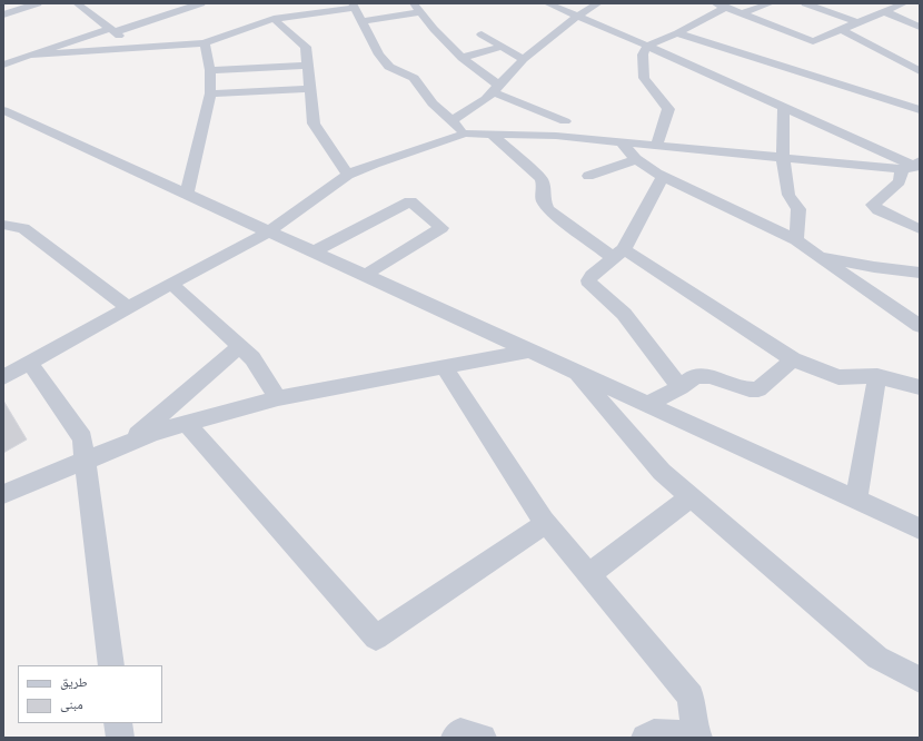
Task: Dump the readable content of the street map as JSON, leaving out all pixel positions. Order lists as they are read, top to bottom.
{
  "legend": ["طريق", "مبنى"]
}
